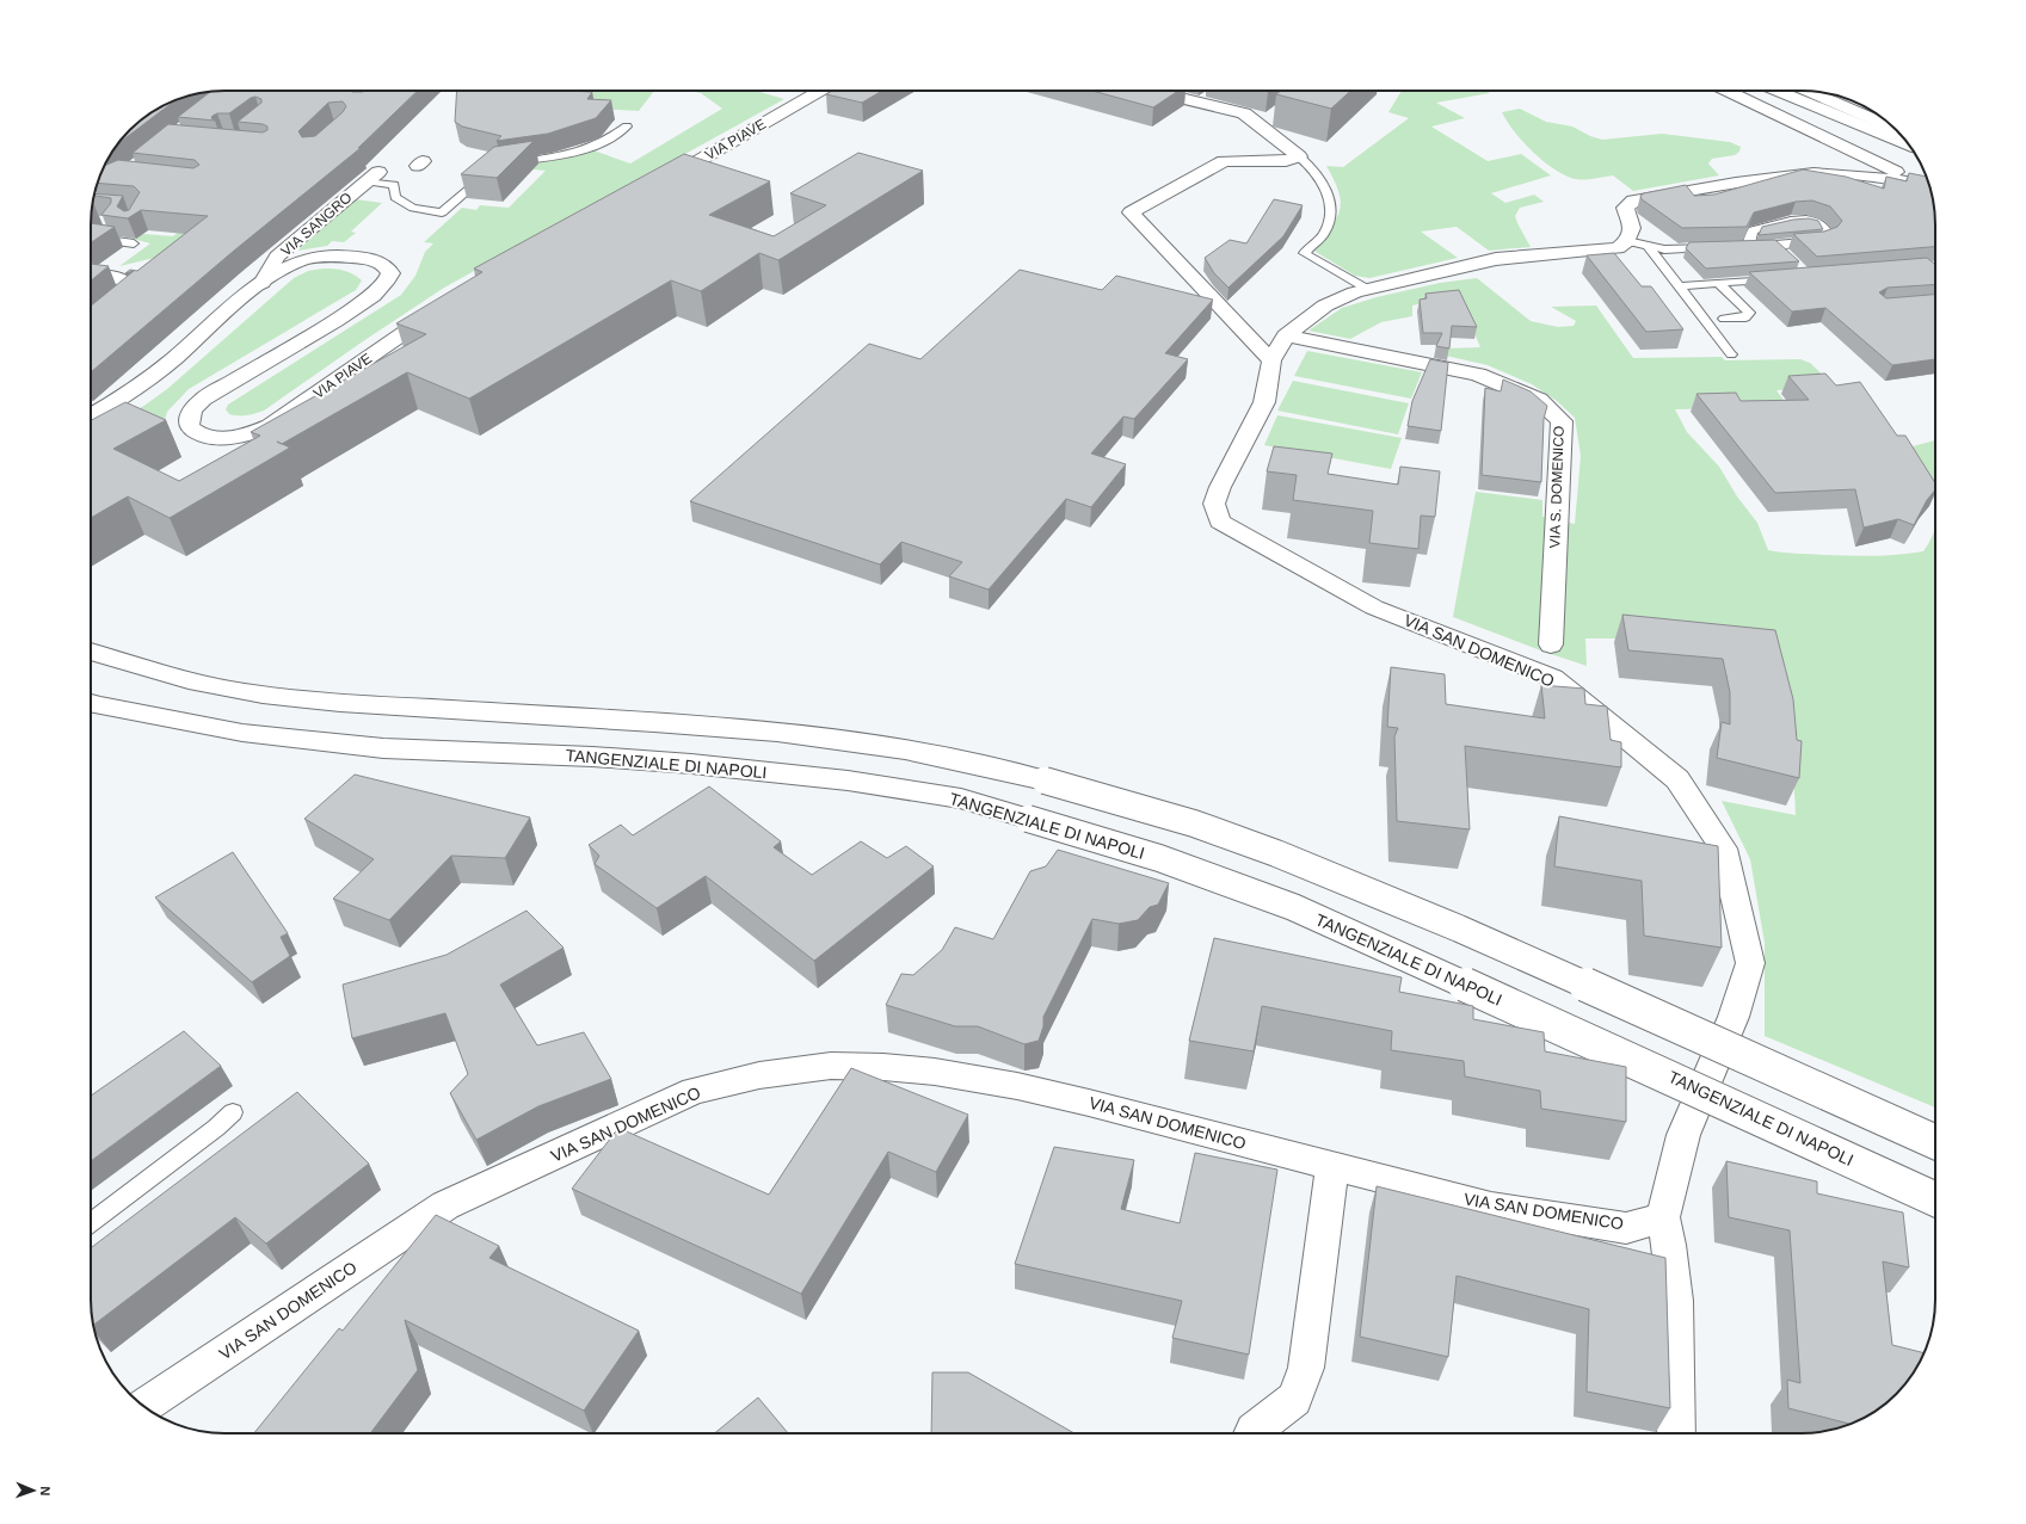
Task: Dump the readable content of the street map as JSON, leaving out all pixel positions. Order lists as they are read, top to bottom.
{
  "streets": {
    "main road": [
      "VIA PIAVE",
      "VIA SANGRO",
      "VIA S. DOMENICO",
      "VIA SAN DOMENICO",
      "TANGENZIALE DI NAPOLI"
    ]
  },
  "crossings": [
    ["VIA PIAVE", "VIA SANGRO"],
    ["VIA S. DOMENICO", "VIA SAN DOMENICO"]
  ],
  "north": "right"
}
